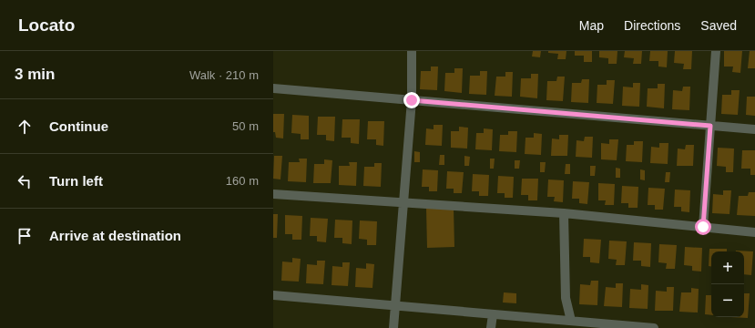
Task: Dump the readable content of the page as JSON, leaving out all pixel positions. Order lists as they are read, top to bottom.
{
  "page": {
    "header": "Locato",
    "nav": ["Map", "Directions", "Saved"],
    "heading": ["3 min", "Walk · 210 m"],
    "list": [
      ["Continue", "50 m"],
      ["Turn left", "160 m"],
      "Arrive at destination"
    ],
    "map_buttons": ["+", "−"]
  }
}
